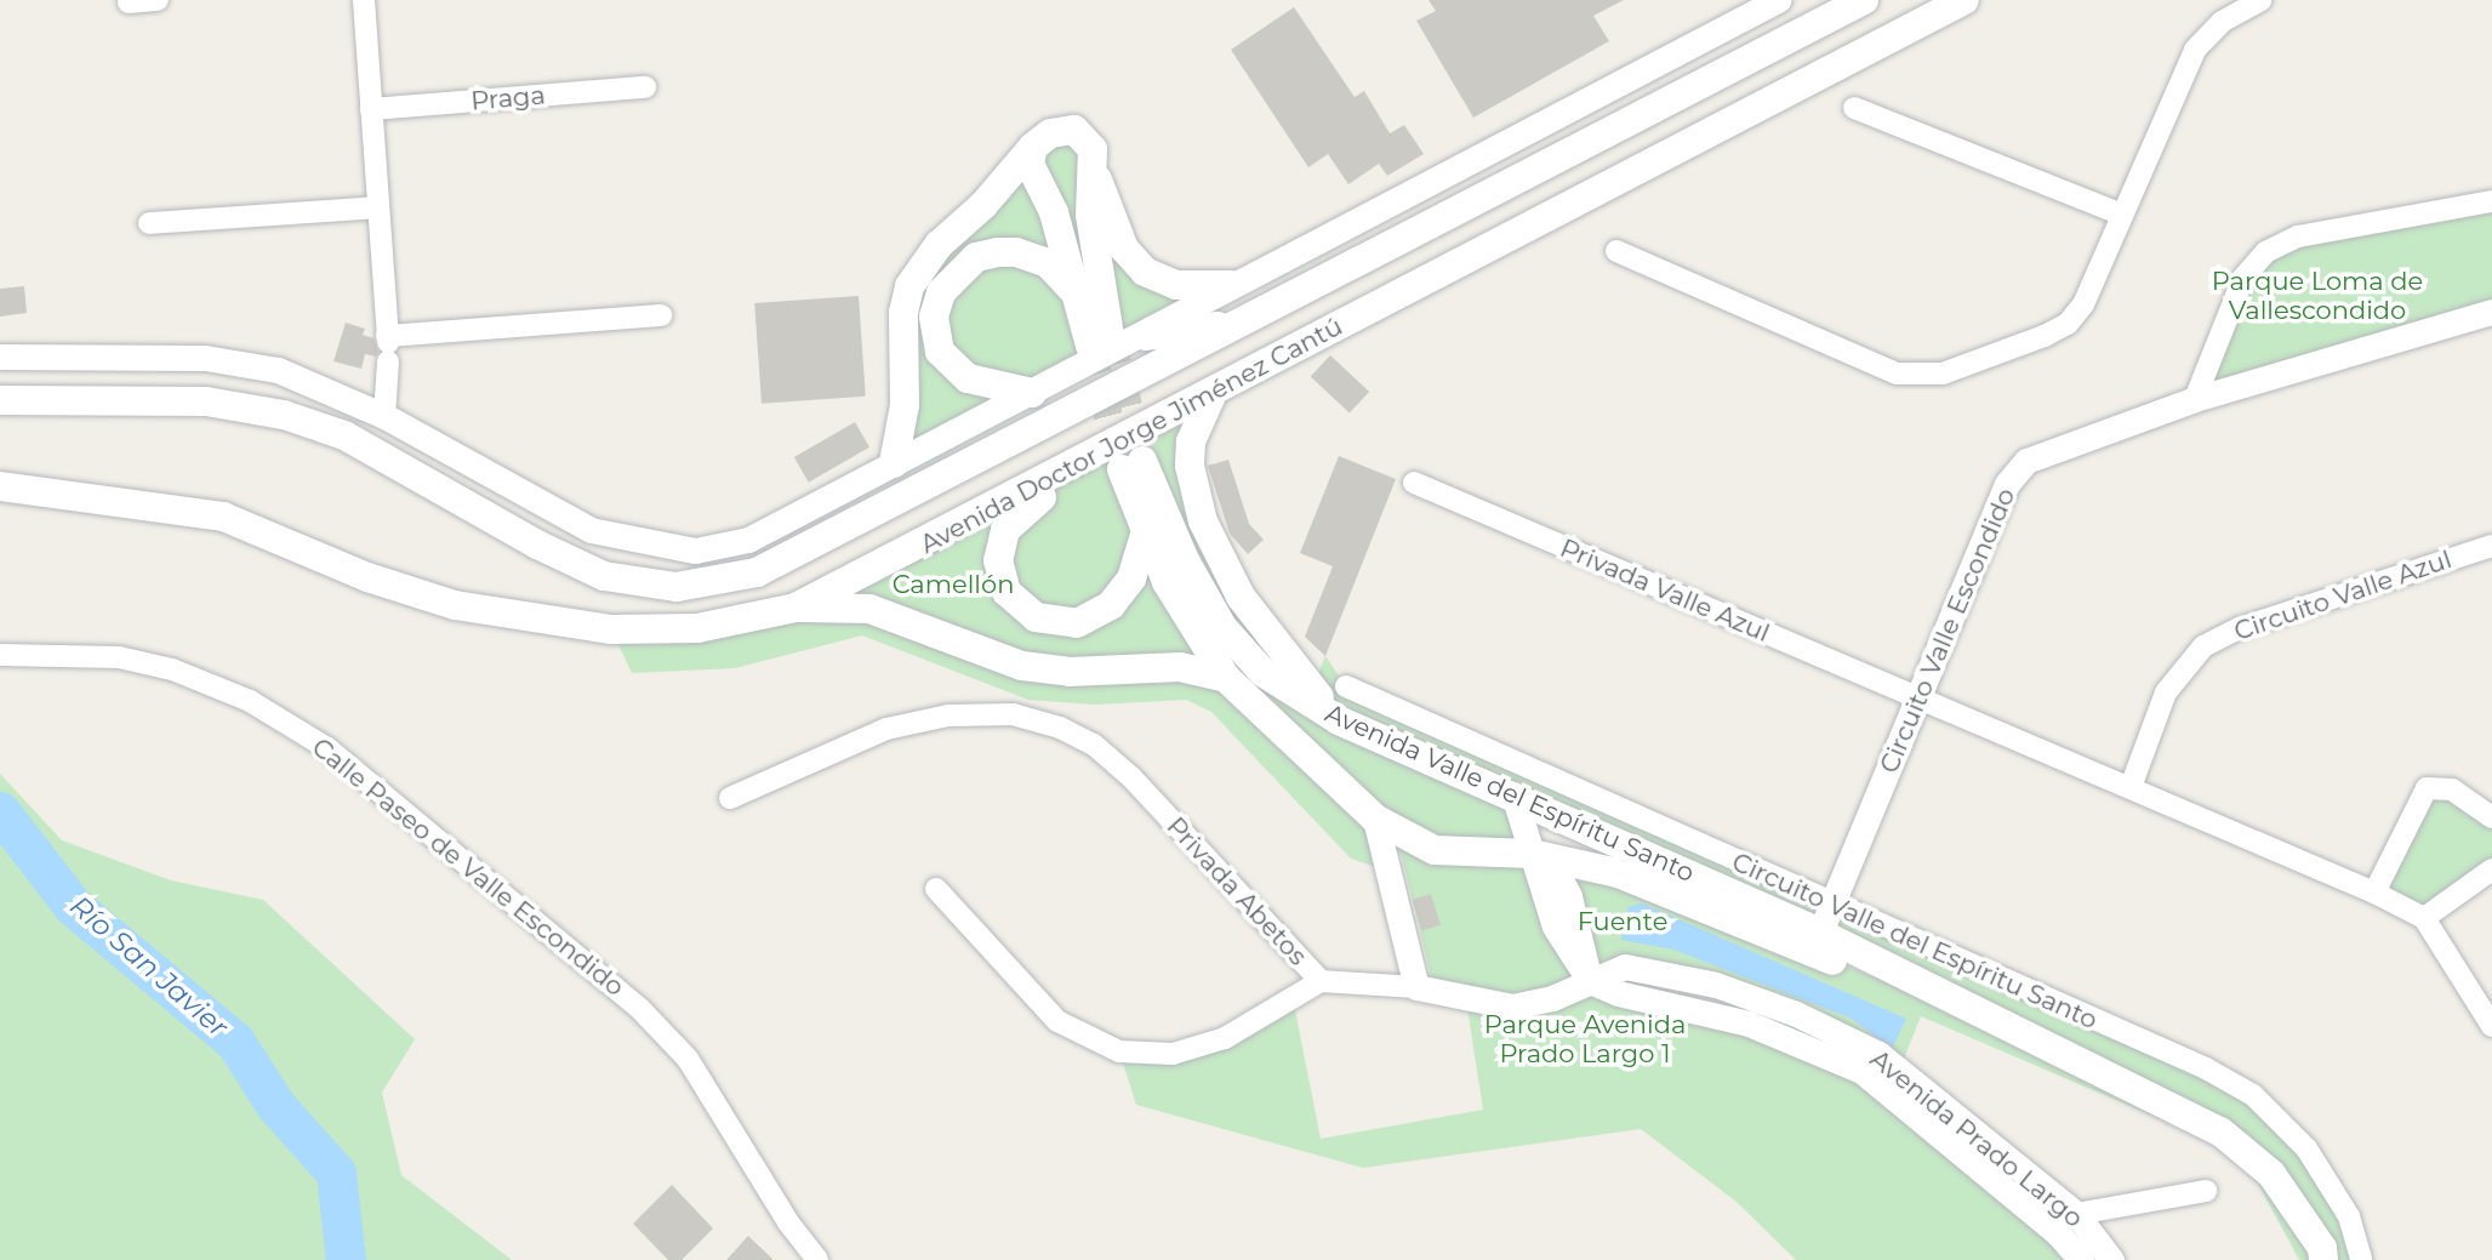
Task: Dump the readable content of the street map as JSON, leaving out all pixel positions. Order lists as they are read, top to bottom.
{
  "streets": {
    "main road": ["Avenida Doctor Jorge Jiménez Cantú", "Avenida Valle del Espíritu Santo"],
    "street": [
      "Praga",
      "Privada Valle Azul",
      "Circuito Valle Azul",
      "Circuito Valle Escondido",
      "Calle Paseo de Valle Escondido",
      "Privada Abetos",
      "Circuito Valle del Espíritu Santo",
      "Avenida Prado Largo"
    ]
  },
  "crossings": [
    ["Privada Valle Azul", "Circuito Valle Escondido"],
    ["Circuito Valle Escondido", "Avenida Valle del Espíritu Santo"],
    ["Circuito Valle Escondido", "Circuito Valle del Espíritu Santo"],
    ["Avenida Valle del Espíritu Santo", "Circuito Valle del Espíritu Santo"]
  ],
  "water": ["Río San Javier"],
  "parks": [
    "Parque Loma de Vallescondido",
    "Camellón",
    "Fuente",
    "Parque Avenida Prado Largo 1"
  ]
}
